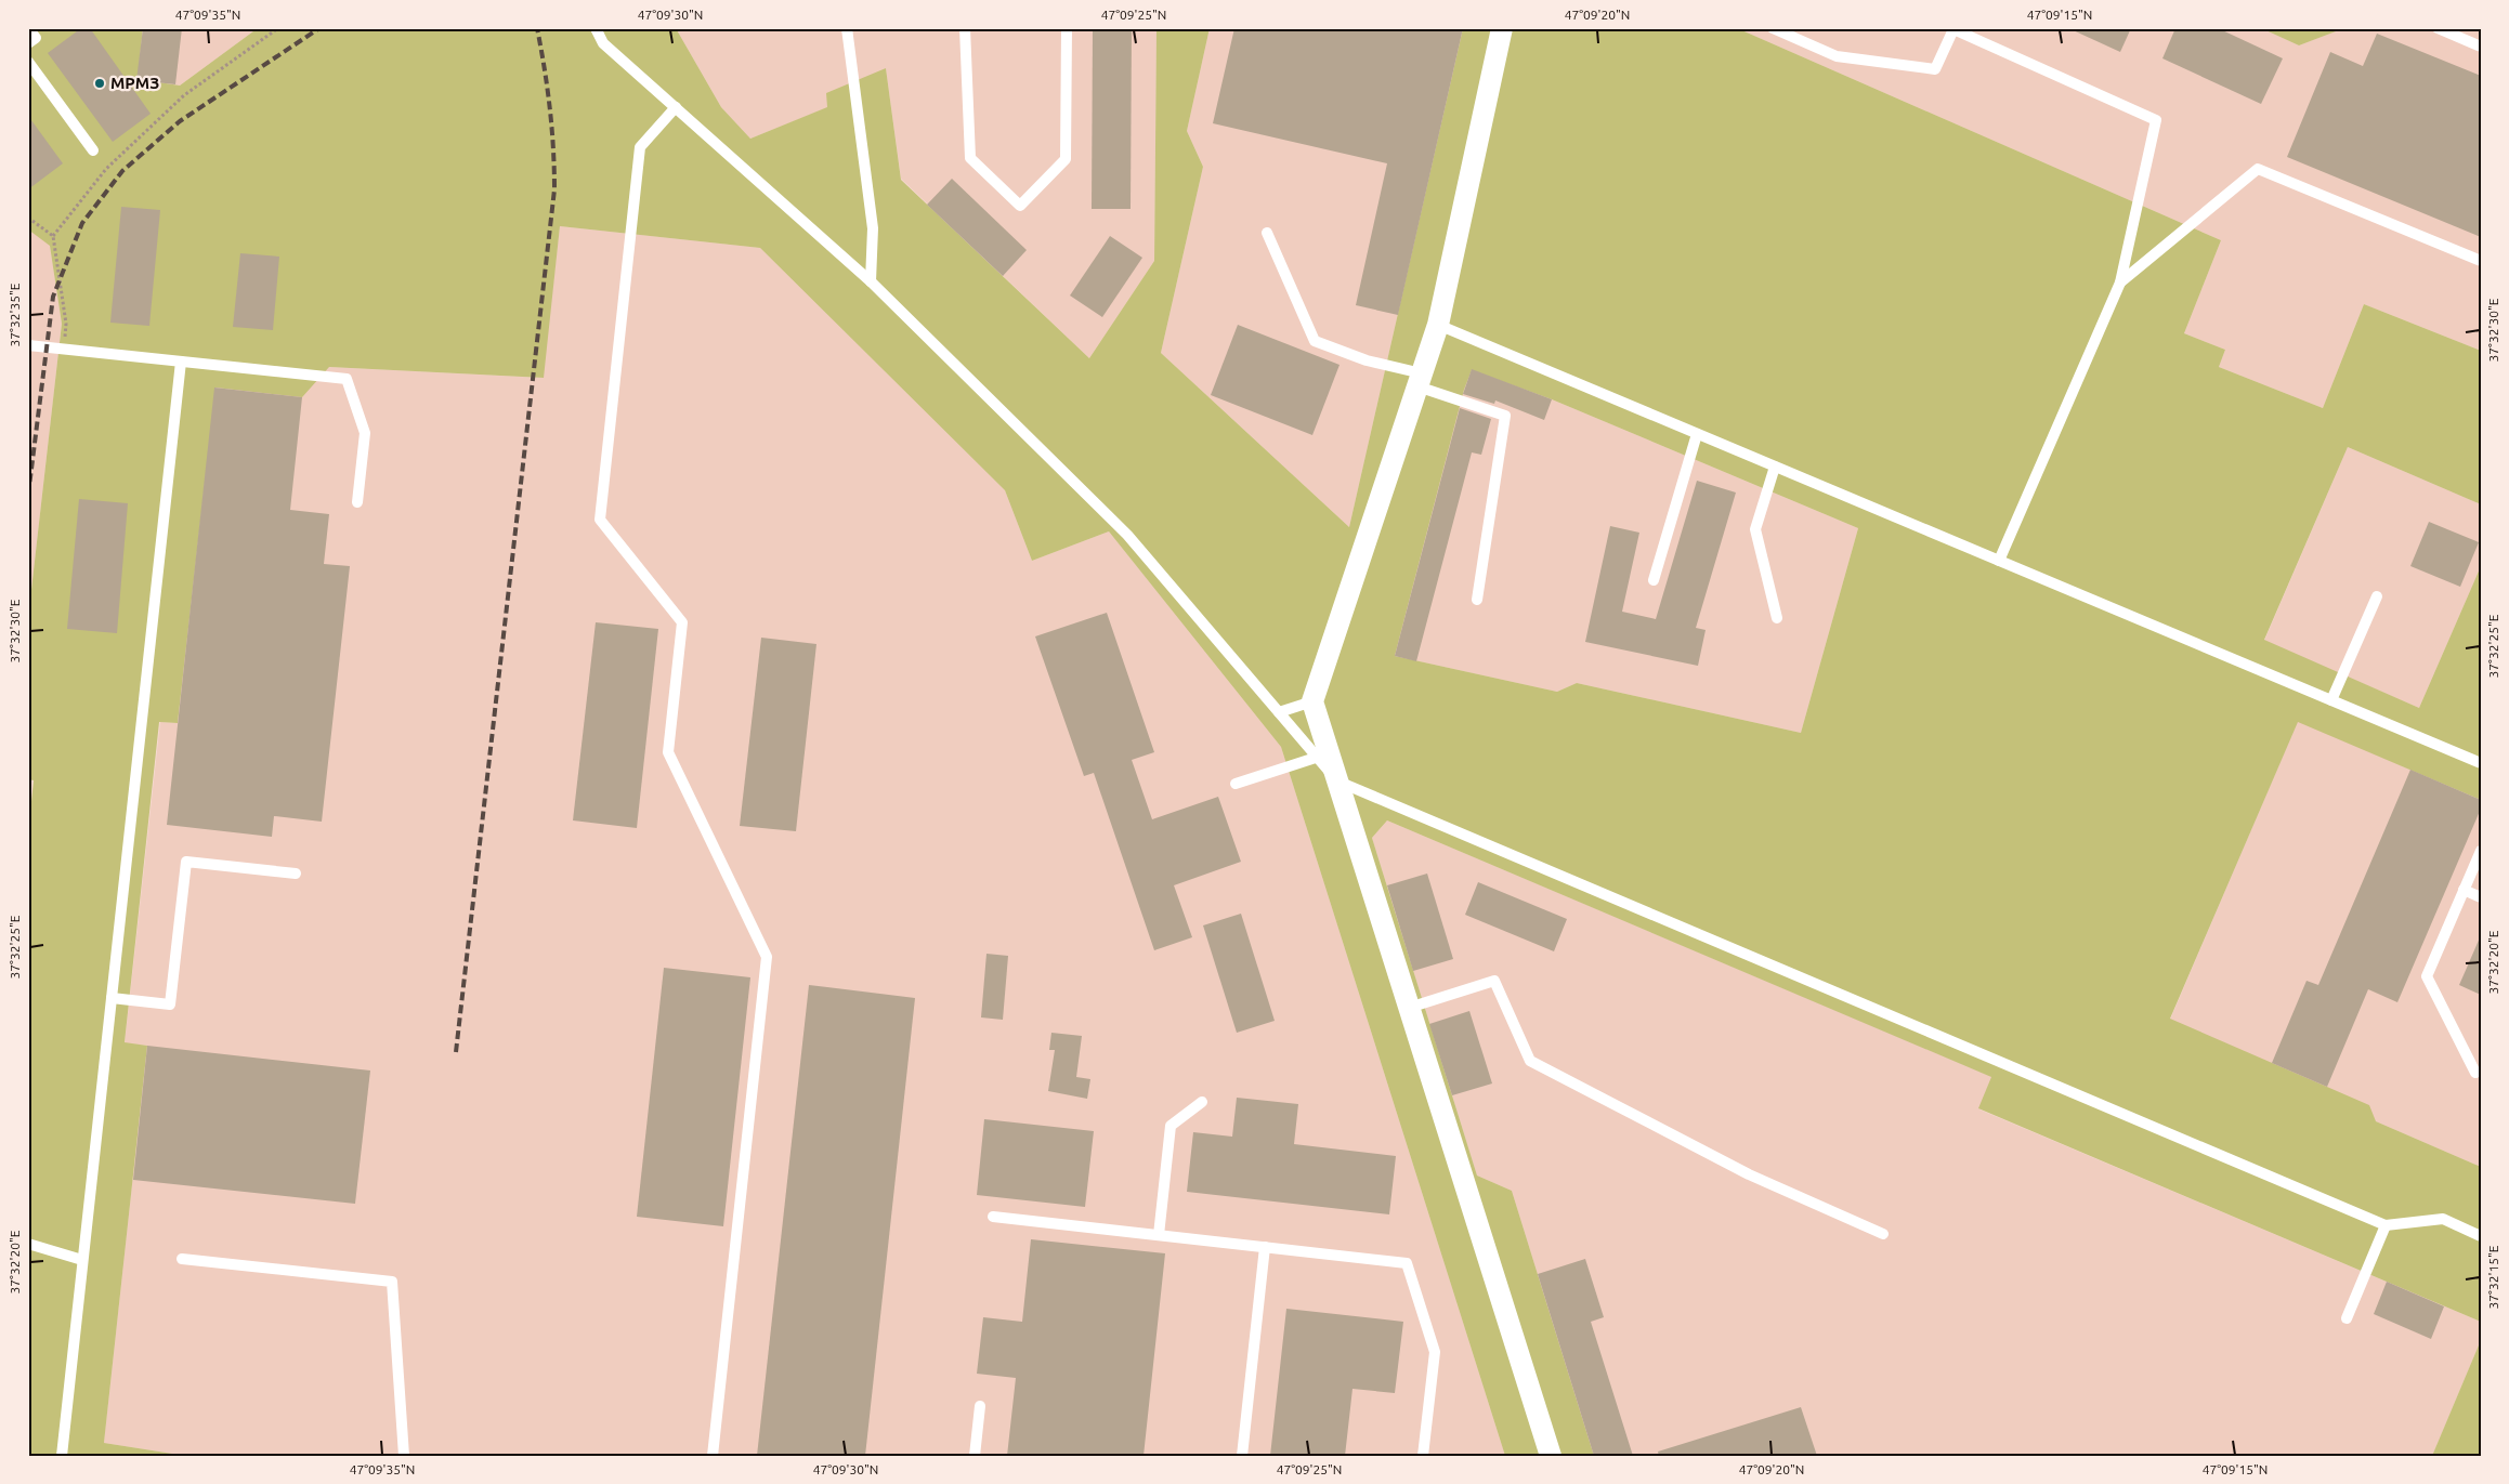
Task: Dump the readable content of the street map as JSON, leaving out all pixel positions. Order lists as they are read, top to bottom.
{
  "places": ["МРМЗ"],
  "coordinates": [
    "47°09'35\"N",
    "47°09'30\"N",
    "47°09'25\"N",
    "47°09'20\"N",
    "47°09'15\"N",
    "37°32'35\"E",
    "37°32'30\"E",
    "37°32'25\"E",
    "37°32'20\"E",
    "37°32'15\"E"
  ]
}
